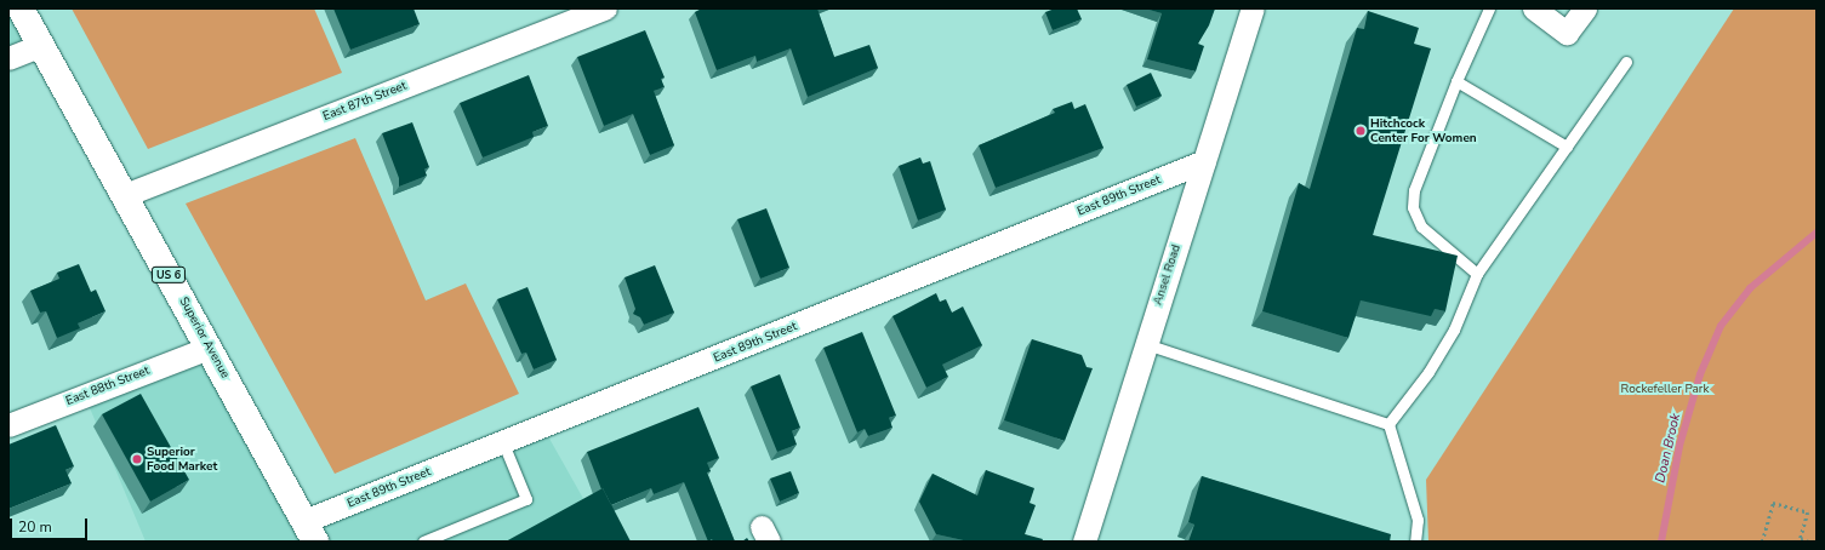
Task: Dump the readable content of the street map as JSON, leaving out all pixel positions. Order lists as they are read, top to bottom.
{
  "streets": {
    "main road": ["US 6", "Superior Avenue"],
    "street": [
      "East 87th Street",
      "East 89th Street",
      "Ansel Road",
      "East 88th Street"
    ]
  },
  "crossings": [
    ["East 87th Street", "Superior Avenue"],
    ["East 89th Street", "Ansel Road"],
    ["East 89th Street", "Superior Avenue"],
    ["Superior Avenue", "East 88th Street"]
  ],
  "water": ["Doan Brook"],
  "parks": ["Rockefeller Park"],
  "places": ["Hitchcock Center For Women", "Superior Food Market"],
  "scale_bar": "20 m"
}
